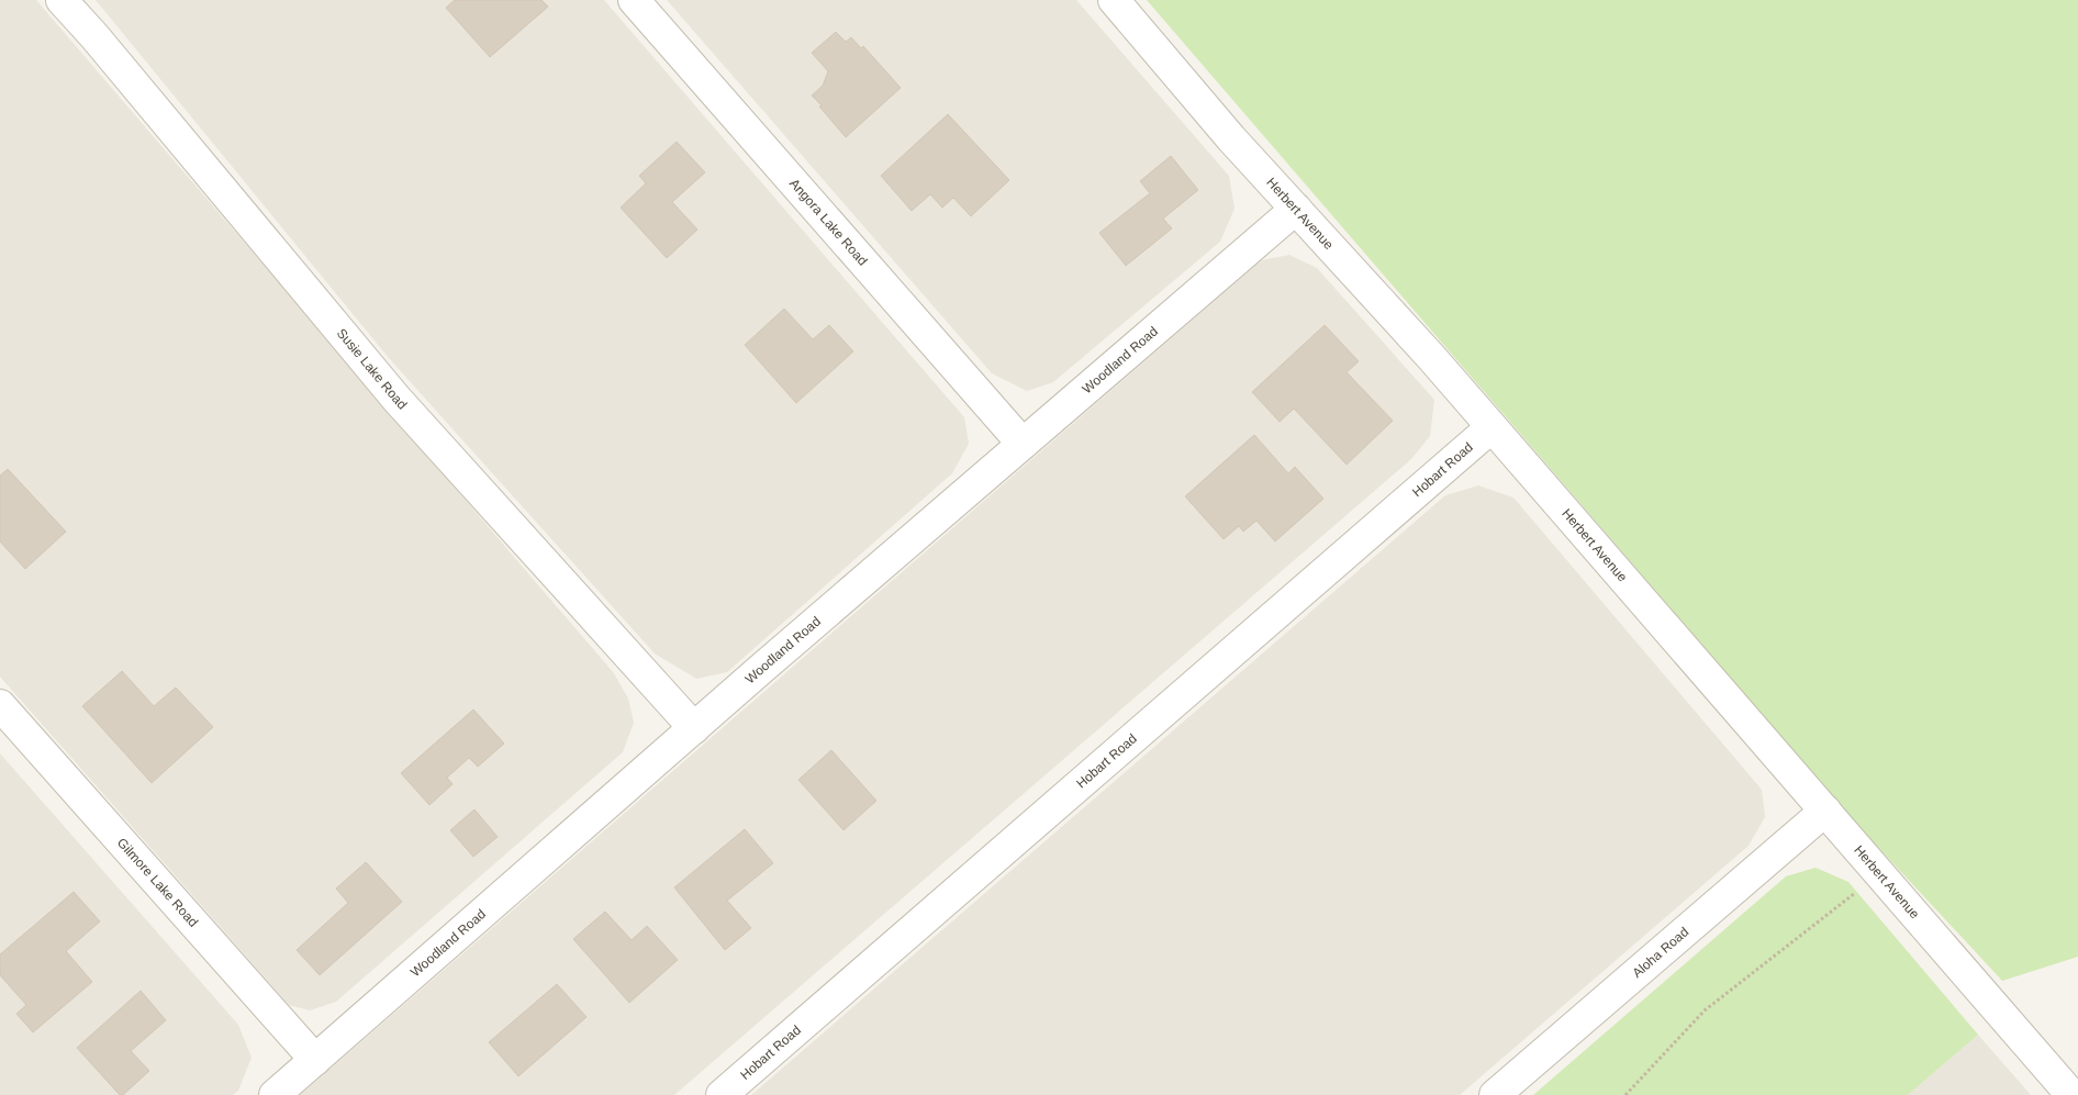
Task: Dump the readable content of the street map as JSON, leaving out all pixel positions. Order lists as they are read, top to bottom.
{
  "streets": {
    "street": [
      "Herbert Avenue",
      "Angora Lake Road",
      "Woodland Road",
      "Susie Lake Road",
      "Hobart Road",
      "Gilmore Lake Road",
      "Aloha Road"
    ]
  },
  "crossings": [
    ["Herbert Avenue", "Woodland Road"],
    ["Herbert Avenue", "Hobart Road"],
    ["Herbert Avenue", "Aloha Road"],
    ["Angora Lake Road", "Woodland Road"],
    ["Woodland Road", "Susie Lake Road"],
    ["Woodland Road", "Gilmore Lake Road"]
  ]
}
